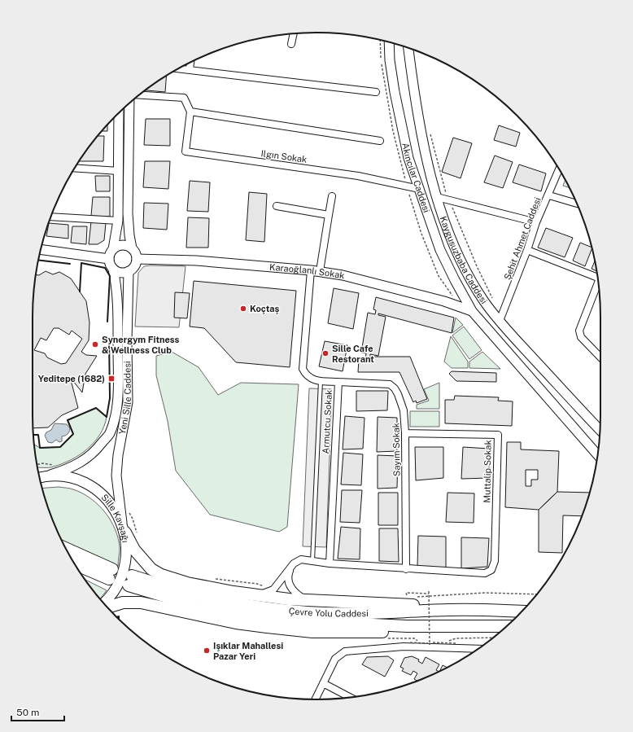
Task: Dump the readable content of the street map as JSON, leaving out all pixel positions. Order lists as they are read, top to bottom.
{
  "streets": {
    "highway": ["Çevre Yolu Caddesi"],
    "main road": [
      "Akıncılar Caddesi",
      "Kaygusuzbaba Caddesi",
      "Karaoğlanlı Sokak",
      "Yeni Sille Caddesi",
      "Sille Kavşağı"
    ],
    "street": [
      "Ilgın Sokak",
      "Şehit Ahmet Caddesi",
      "Armutcu Sokak",
      "Sayım Sokak",
      "Muttalip Sokak"
    ]
  },
  "crossings": [
    ["Ilgın Sokak", "Akıncılar Caddesi"],
    ["Akıncılar Caddesi", "Kaygusuzbaba Caddesi"],
    ["Akıncılar Caddesi", "Karaoğlanlı Sokak"],
    ["Şehit Ahmet Caddesi", "Kaygusuzbaba Caddesi"],
    ["Kaygusuzbaba Caddesi", "Karaoğlanlı Sokak"],
    ["Karaoğlanlı Sokak", "Yeni Sille Caddesi"],
    ["Karaoğlanlı Sokak", "Armutcu Sokak"],
    ["Yeni Sille Caddesi", "Sille Kavşağı"],
    ["Armutcu Sokak", "Sayım Sokak"],
    ["Sayım Sokak", "Muttalip Sokak"]
  ],
  "places": {
    "other": [
      "Koçtaş",
      "Synergym Fitness & Wellness Club",
      "Sille Cafe Restorant",
      "Işıklar Mahallesi Pazar Yeri"
    ],
    "transit": ["Yeditepe (1682)"]
  },
  "scale_bar": "50 m"
}
